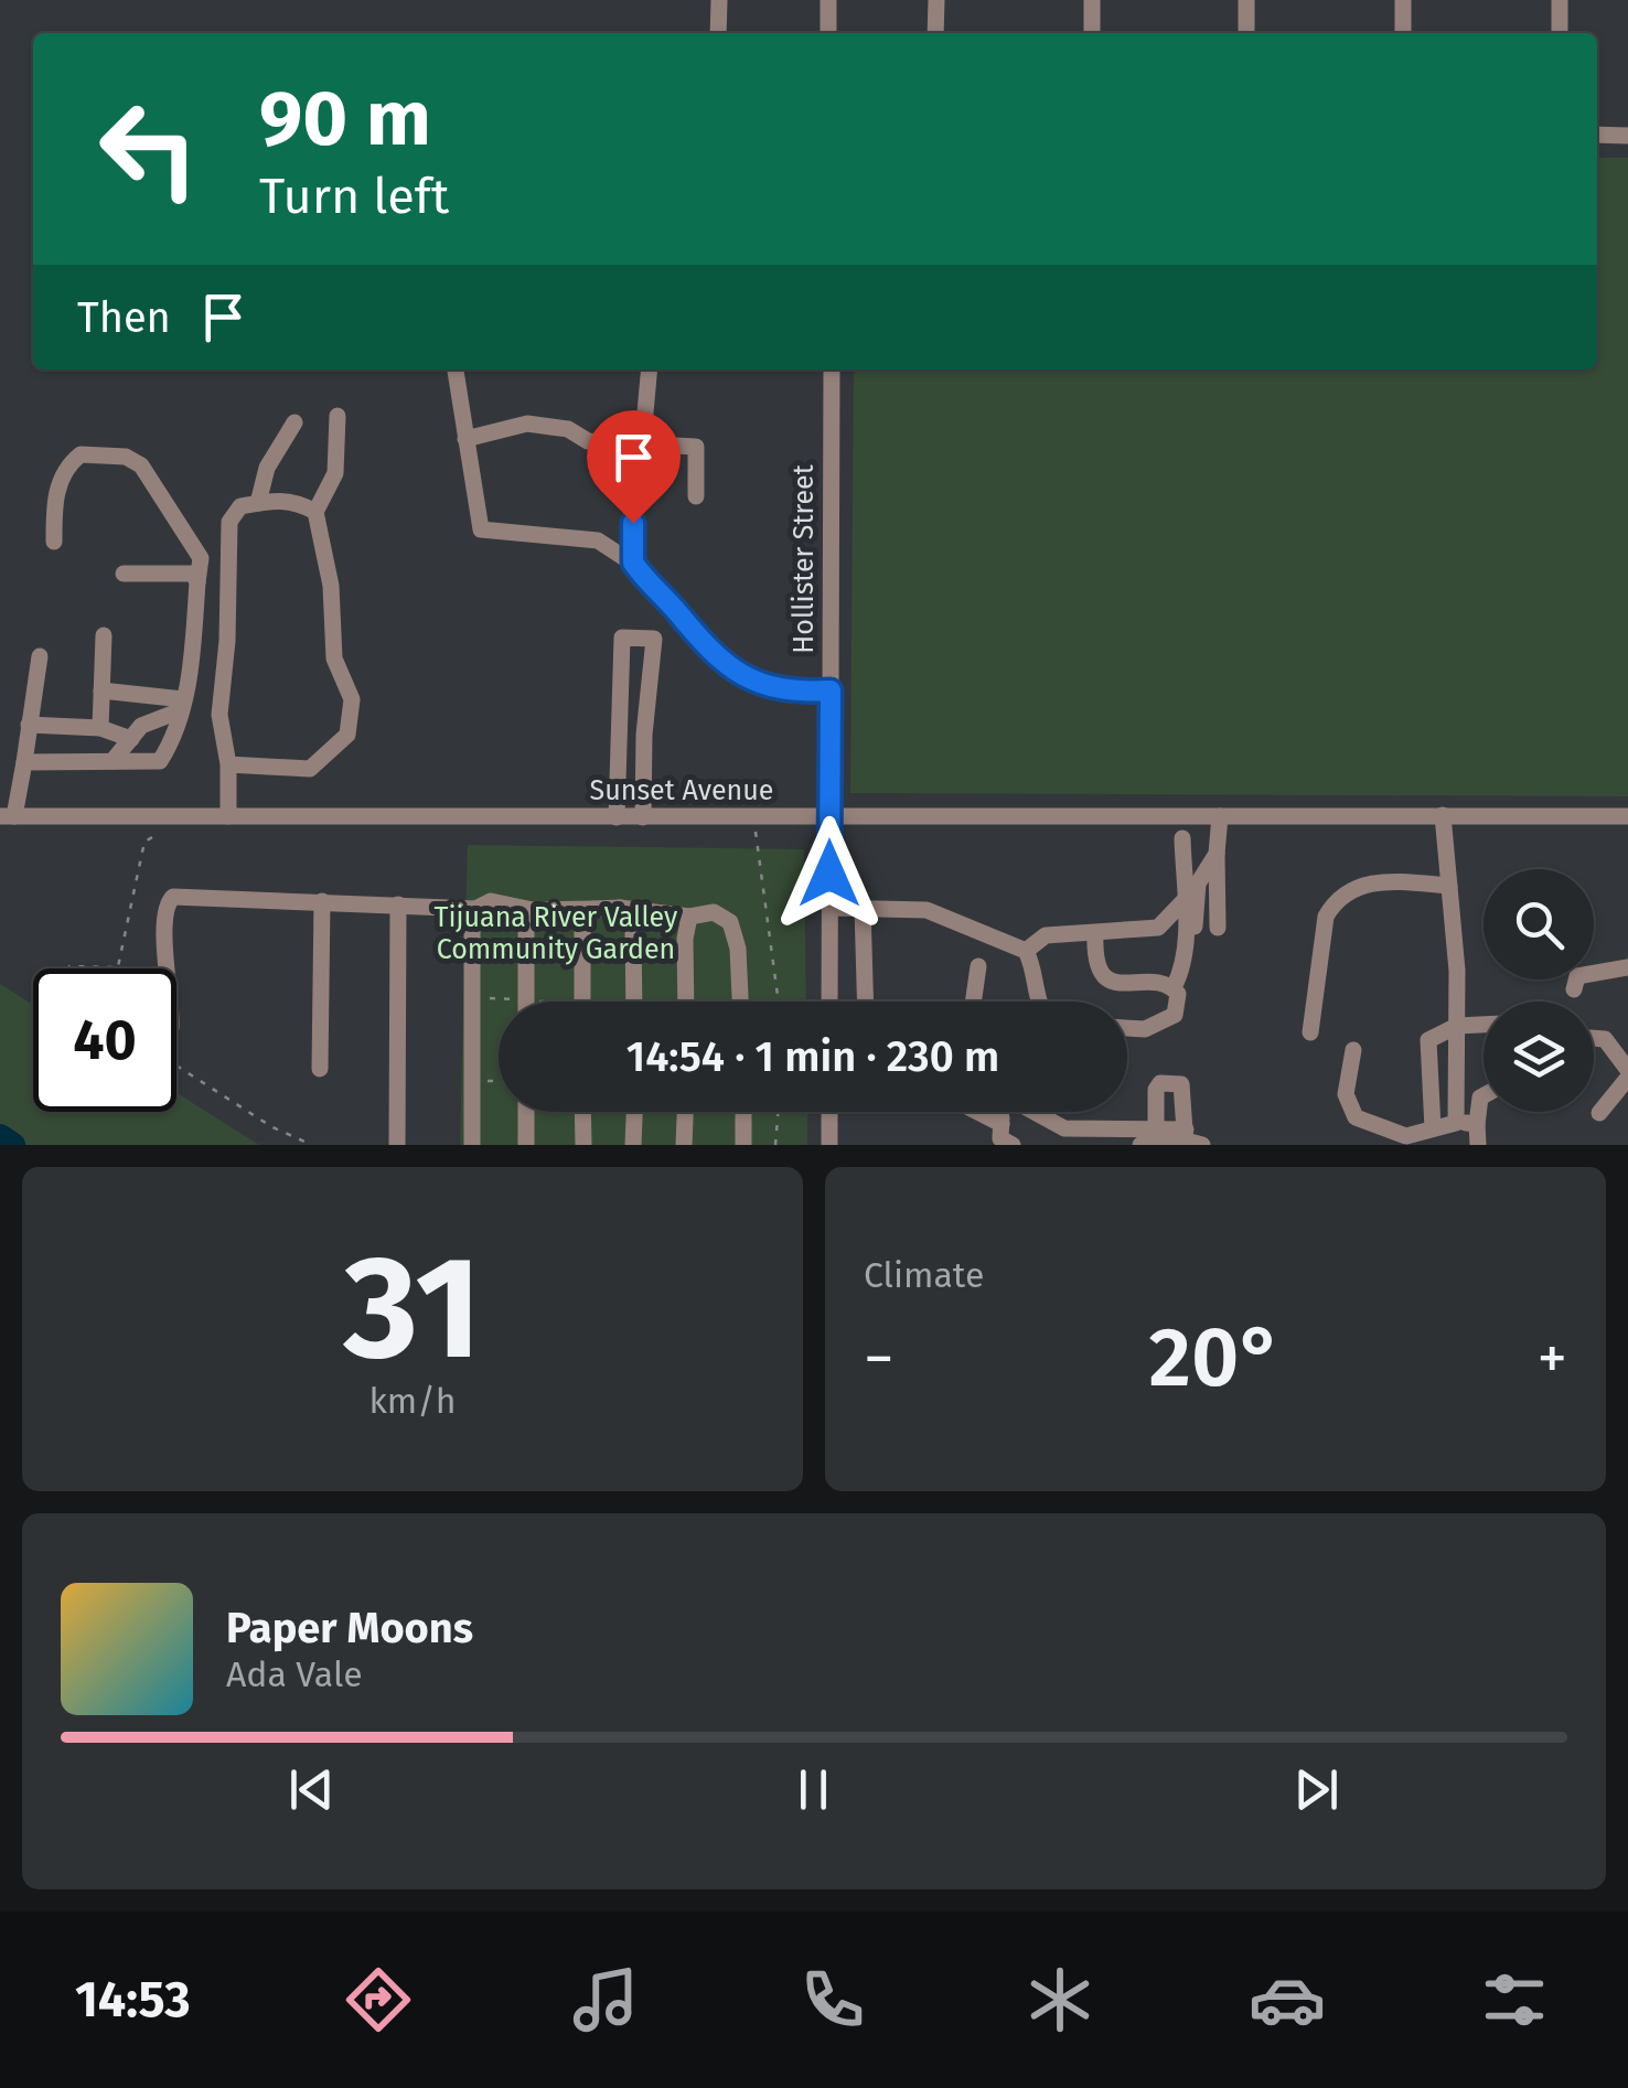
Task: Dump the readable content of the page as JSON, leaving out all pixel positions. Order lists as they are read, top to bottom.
{
  "streets": {
    "street": ["Hollister Street", "Sunset Avenue"]
  },
  "crossings": [
    ["Hollister Street", "Sunset Avenue"]
  ],
  "parks": ["Tijuana River Valley Community Garden"],
  "page": {
    "turn": ["90 m", "Turn left"],
    "then": "Then",
    "limit": "40",
    "trip": "14:54 · 1 min · 230 m",
    "tile": [
      ["31", "km/h"],
      "Climate"
    ],
    "heat": ["−", "20°", "+"],
    "song": ["Paper Moons", "Ada Vale"],
    "tabs": "14:53"
  }
}
